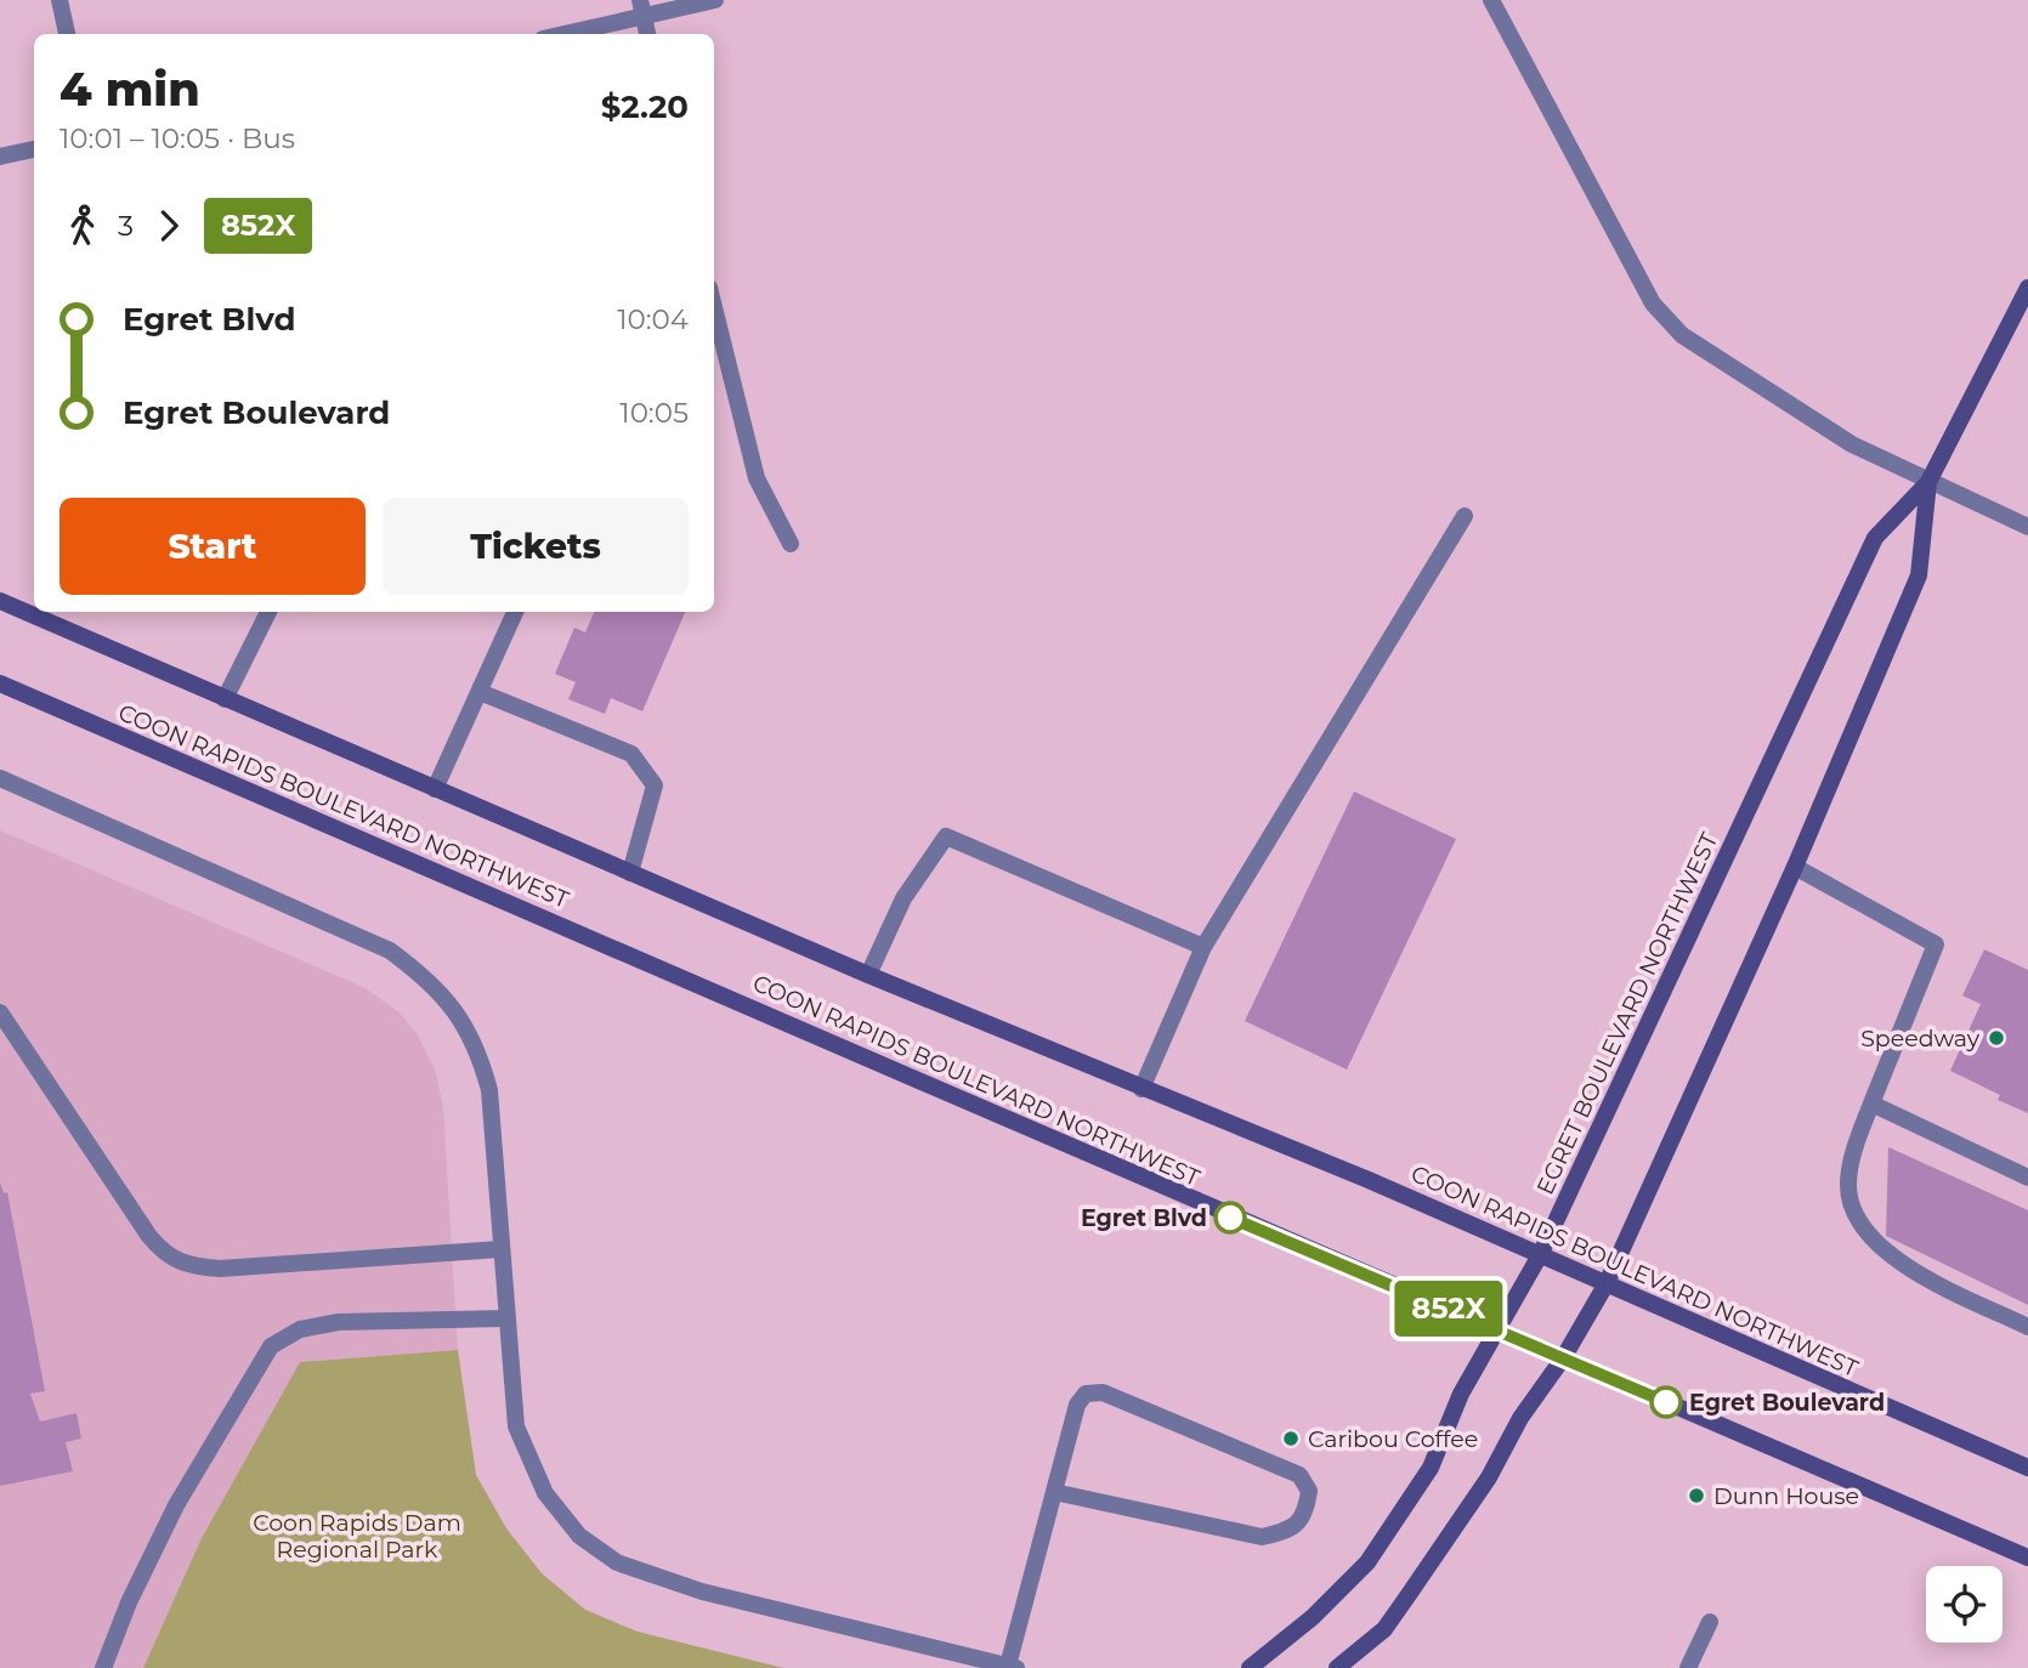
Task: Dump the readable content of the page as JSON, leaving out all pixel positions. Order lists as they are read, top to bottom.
{
  "streets": {
    "main road": ["COON RAPIDS BOULEVARD NORTHWEST", "EGRET BOULEVARD NORTHWEST"]
  },
  "crossings": [
    ["COON RAPIDS BOULEVARD NORTHWEST", "EGRET BOULEVARD NORTHWEST"]
  ],
  "parks": ["Coon Rapids Dam Regional Park"],
  "places": [
    "Speedway",
    "Egret Blvd",
    "Egret Boulevard",
    "Caribou Coffee",
    "Dunn House"
  ],
  "lines": ["bus line 852X"],
  "page": {
    "on_map": "852X",
    "heading": ["4 min", "10:01 – 10:05 · Bus", "$2.20"],
    "legs": ["3", "852X"],
    "list": [
      {
        "name": "Egret Blvd",
        "value": "10:04"
      },
      {
        "name": "Egret Boulevard",
        "value": "10:05"
      }
    ],
    "buttons": ["Start", "Tickets"]
  }
}
